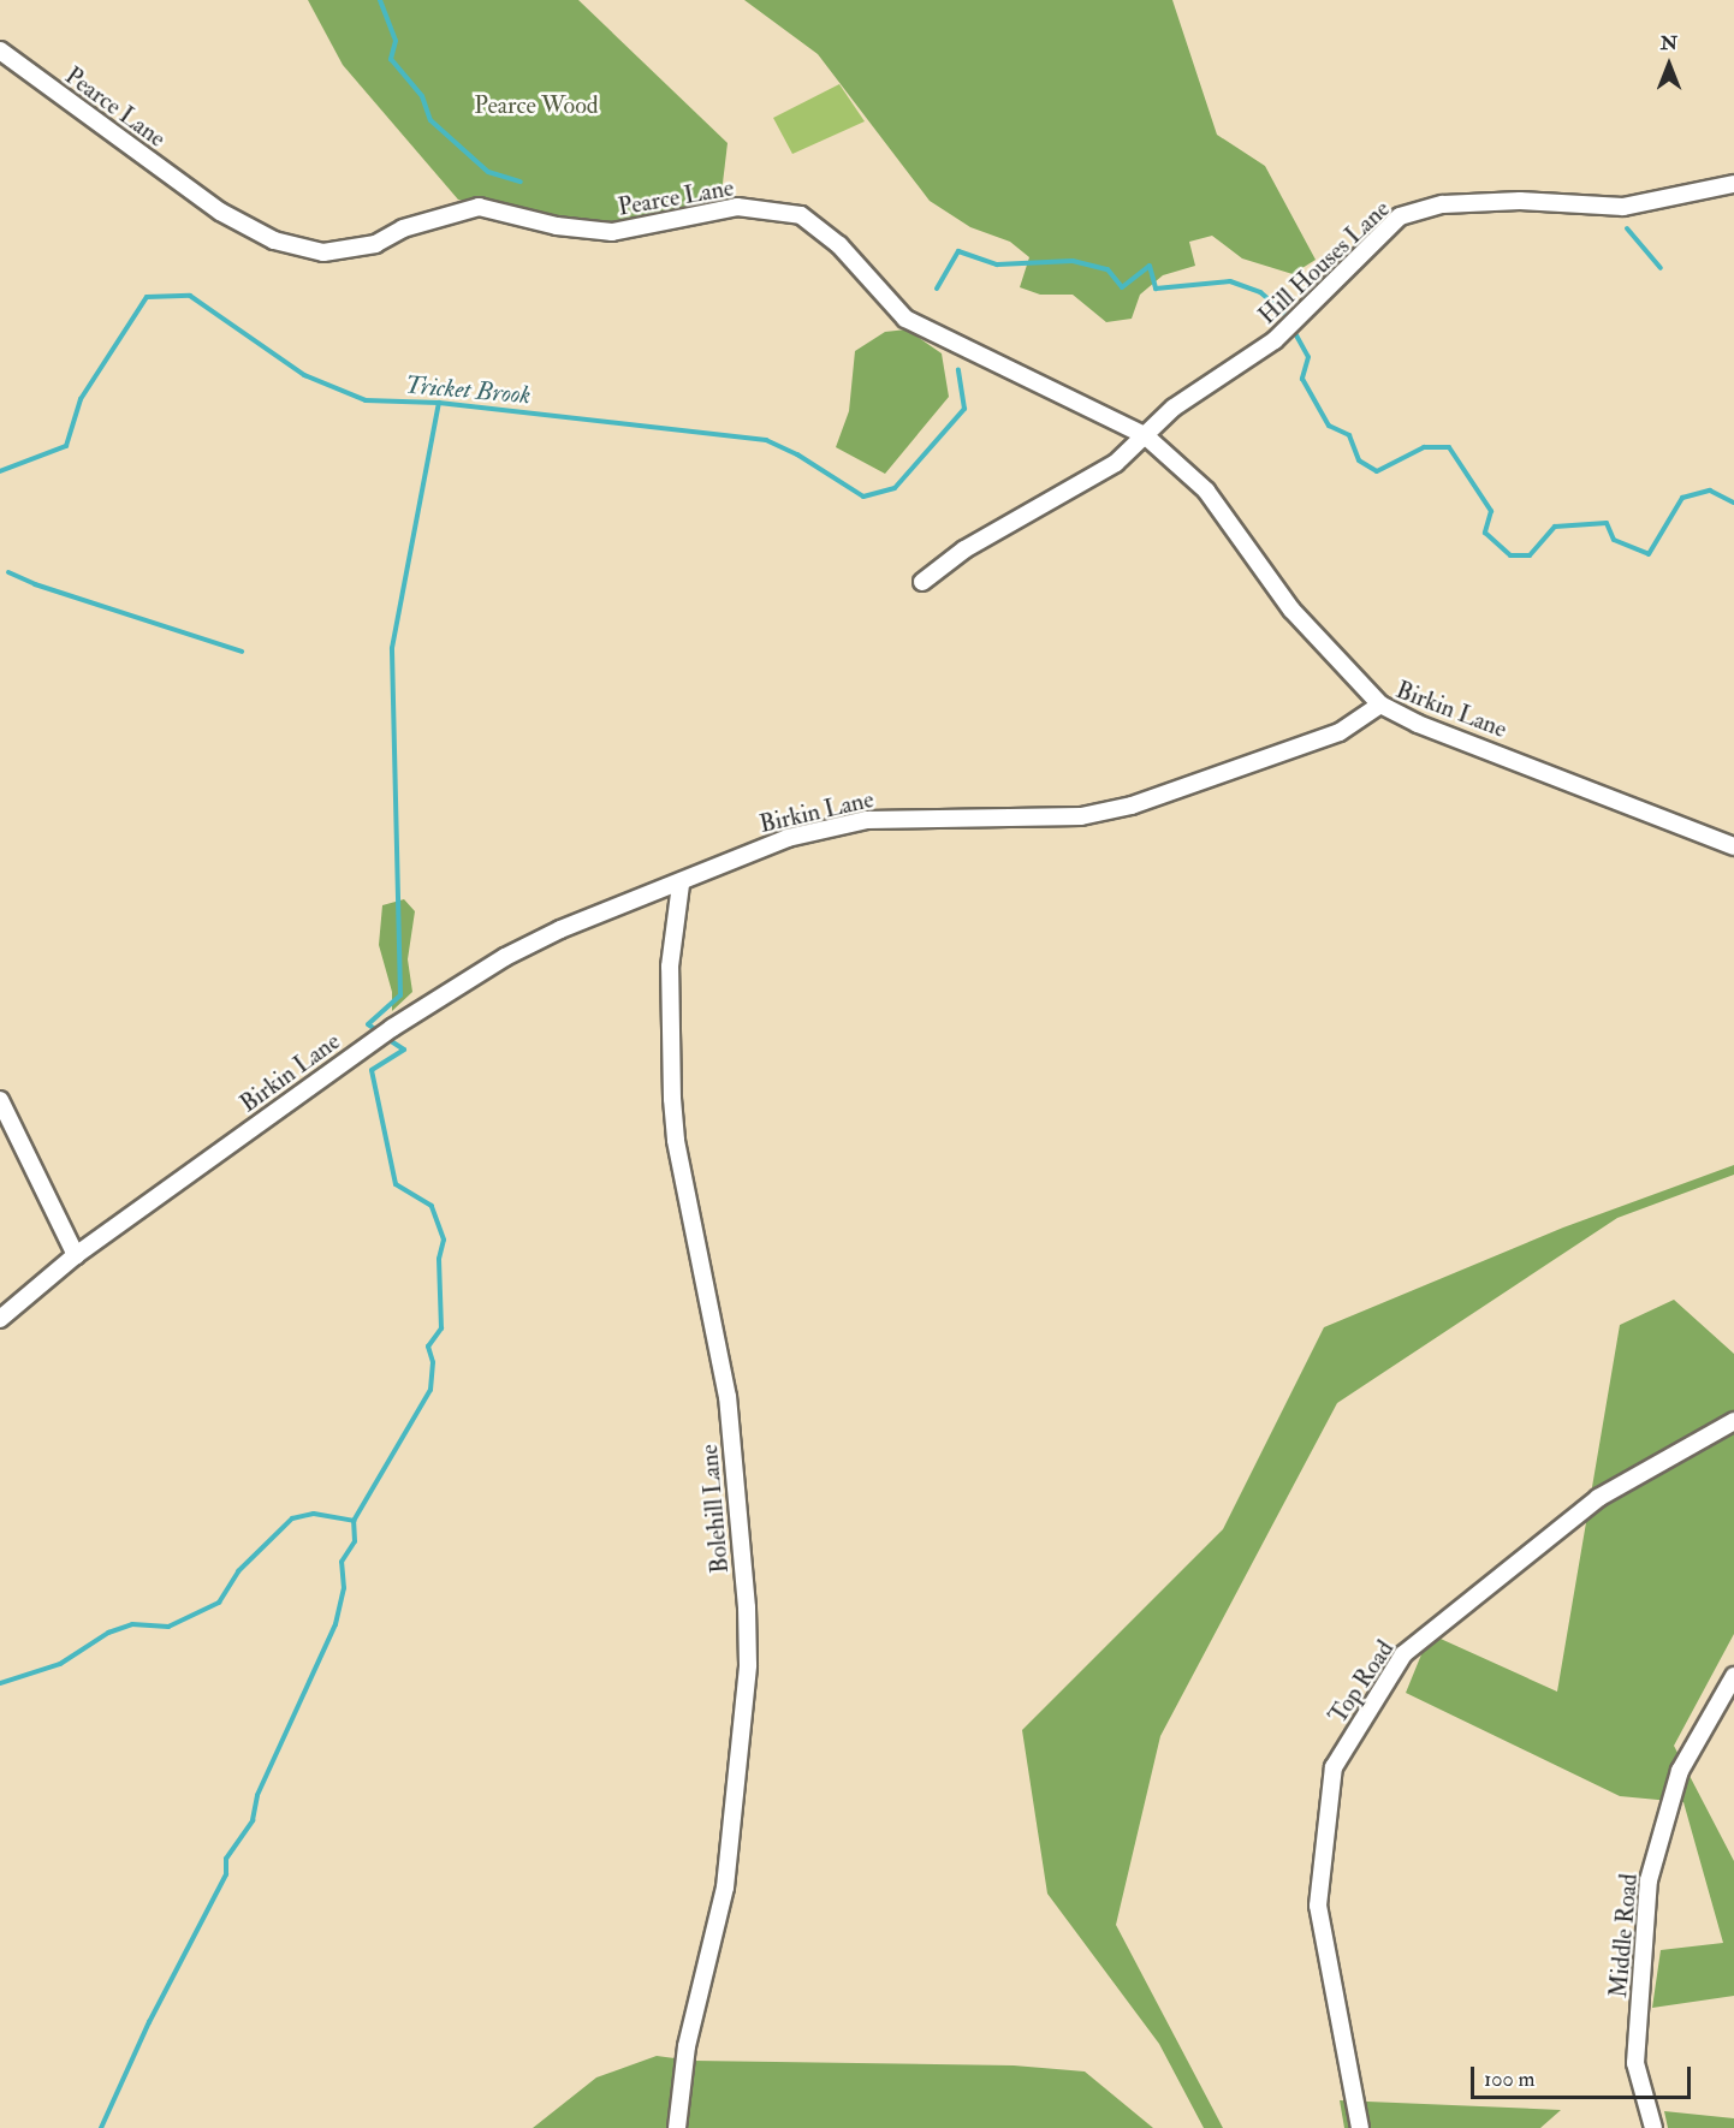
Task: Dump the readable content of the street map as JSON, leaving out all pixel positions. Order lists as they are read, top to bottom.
{
  "streets": {
    "street": [
      "Pearce Lane",
      "Hill Houses Lane",
      "Birkin Lane",
      "Bolehill Lane",
      "Top Road",
      "Middle Road"
    ]
  },
  "crossings": [
    ["Pearce Lane", "Hill Houses Lane"],
    ["Pearce Lane", "Birkin Lane"],
    ["Birkin Lane", "Bolehill Lane"]
  ],
  "water": ["Tricket Brook"],
  "parks": ["Pearce Wood"],
  "scale_bar": "100 m",
  "north": "top"
}
